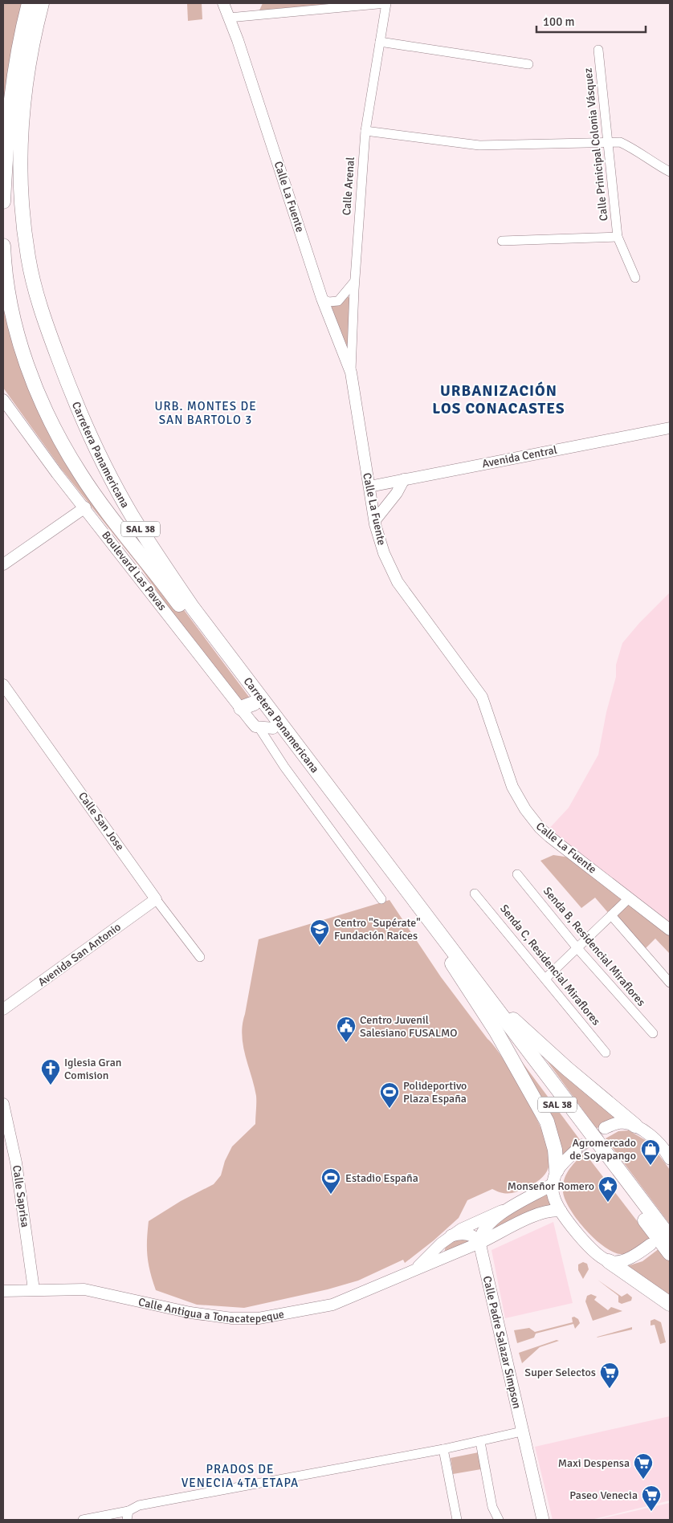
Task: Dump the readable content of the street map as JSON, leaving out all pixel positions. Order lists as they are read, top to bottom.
{
  "streets": {
    "highway": ["Carretera Panamericana", "SAL 38"],
    "main road": ["Calle Antigua a Tonacatepeque", "Calle Padre Salazar Simpson"],
    "street": [
      "Calle Prinicipal Colonia Vásquez",
      "Calle Arenal",
      "Calle La Fuente",
      "Avenida Central",
      "Boulevard Las Pavas",
      "Calle San Jose",
      "Senda B, Residencial Miraflores",
      "Avenida San Antonio",
      "Senda C, Residencial Miraflores",
      "Calle Saprisa"
    ]
  },
  "crossings": [
    ["Calle Arenal", "Calle La Fuente"],
    ["Calle La Fuente", "Avenida Central"],
    ["Carretera Panamericana", "SAL 38"],
    ["Carretera Panamericana", "Boulevard Las Pavas"],
    ["Calle San Jose", "Avenida San Antonio"],
    ["Calle Saprisa", "Calle Antigua a Tonacatepeque"],
    ["Calle Antigua a Tonacatepeque", "Calle Padre Salazar Simpson"]
  ],
  "districts": ["URBANIZACIÓN LOS CONACASTES", "URB. MONTES DE SAN BARTOLO 3", "PRADOS DE VENECIA 4TA ETAPA"],
  "places": {
    "school or university": ["Centro \"Supérate\" Fundación Raíces"],
    "public building": ["Centro Juvenil Salesiano FUSALMO"],
    "church": ["Iglesia Gran Comision"],
    "sports": ["Polideportivo Plaza España", "Estadio España"],
    "shop": ["Agromercado de Soyapango"],
    "place": ["Monseñor Romero"],
    "supermarket": ["Super Selectos", "Maxi Despensa", "Paseo Venecia"]
  },
  "scale_bar": "100 m"
}
